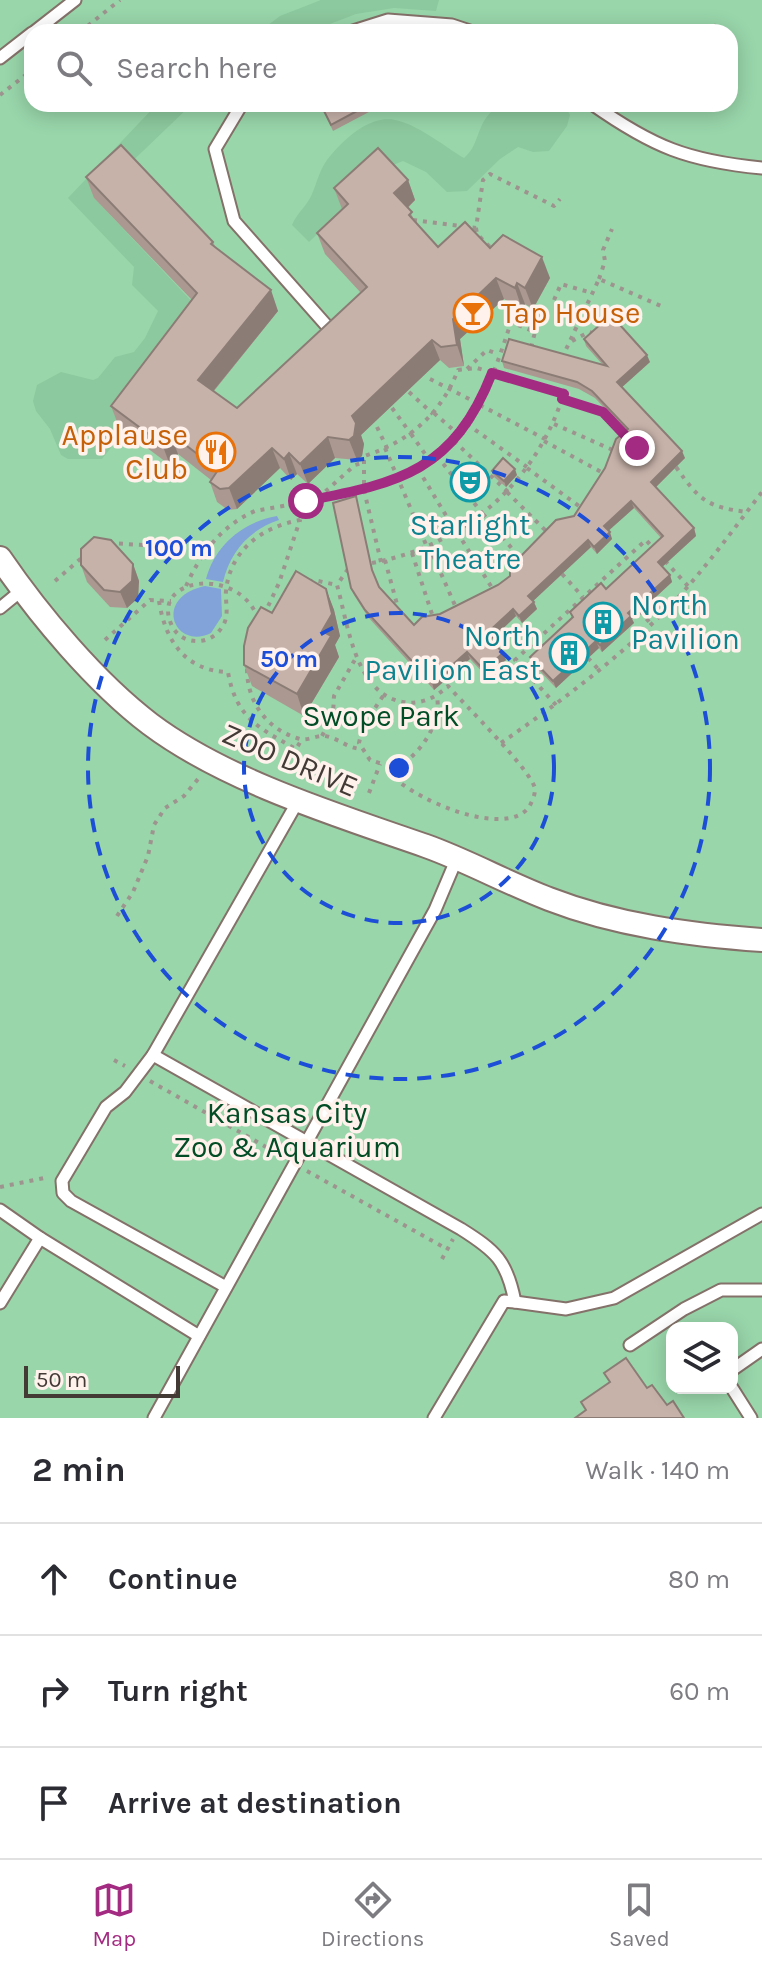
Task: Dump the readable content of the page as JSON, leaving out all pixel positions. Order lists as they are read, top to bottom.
{
  "streets": {
    "street": ["ZOO DRIVE"]
  },
  "parks": ["Swope Park", "Kansas City Zoo & Aquarium"],
  "places": {
    "bar": ["Tap House"],
    "restaurant": ["Applause Club"],
    "theatre": ["Starlight Theatre"],
    "building": ["North Pavilion", "North Pavilion East"]
  },
  "scale_bar": "50 m",
  "page": {
    "search": "Search here",
    "scale": "50 m",
    "heading": ["2 min", "Walk · 140 m"],
    "list": [
      ["Continue", "80 m"],
      ["Turn right", "60 m"],
      "Arrive at destination"
    ],
    "nav": ["Map", "Directions", "Saved"]
  },
  "rings": ["100 m", "50 m"]
}
